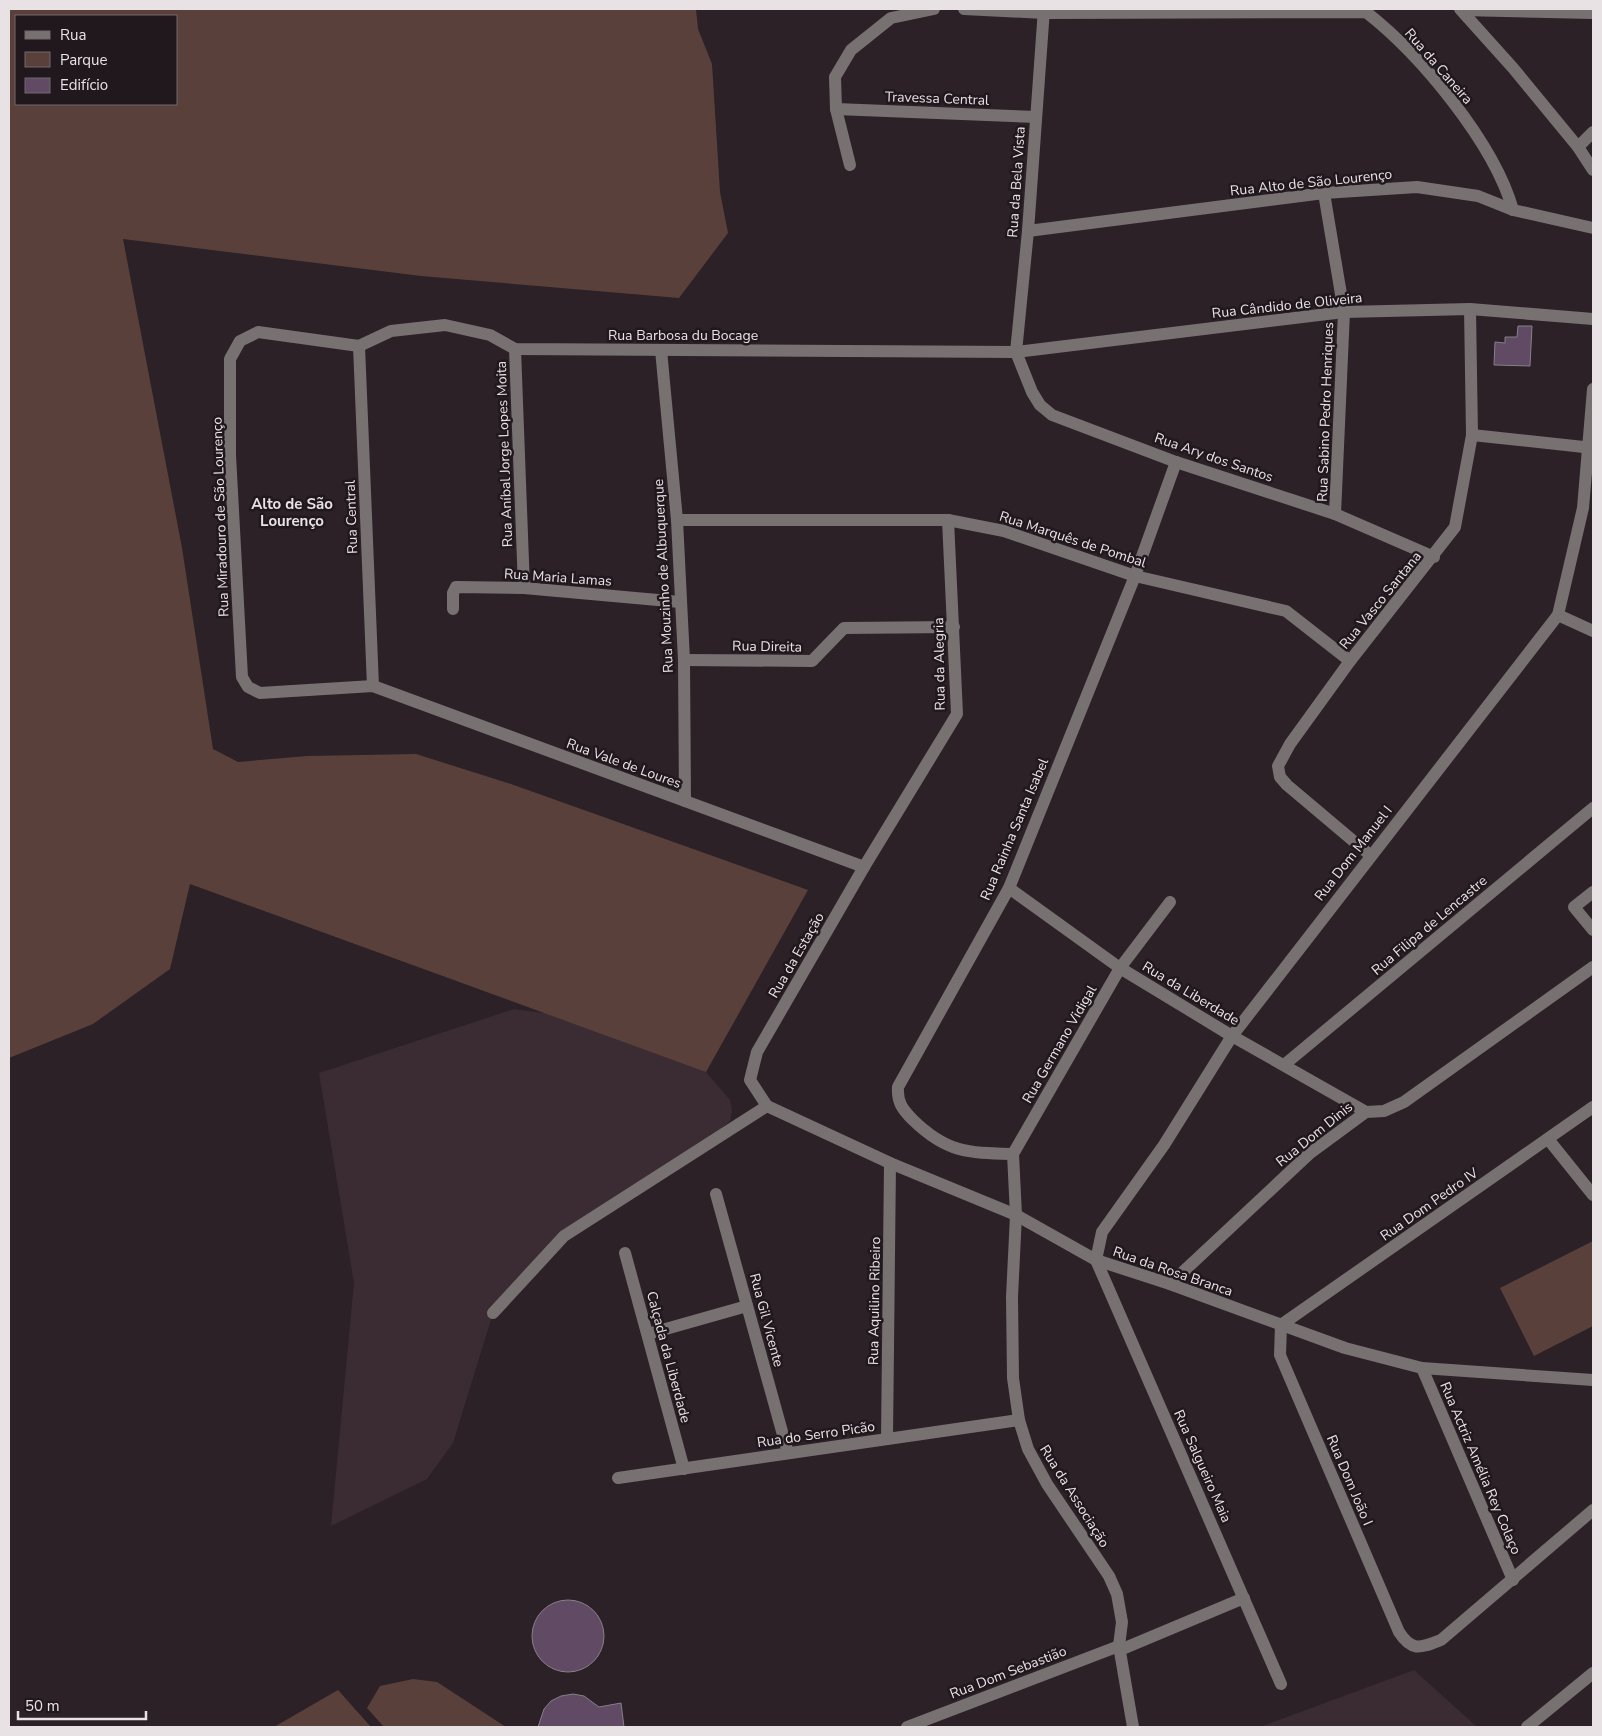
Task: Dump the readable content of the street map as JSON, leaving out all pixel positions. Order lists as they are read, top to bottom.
{
  "streets": {
    "street": [
      "Rua da Caneira",
      "Travessa Central",
      "Rua da Bela Vista",
      "Rua Alto de São Lourenço",
      "Rua Cândido de Oliveira",
      "Rua Barbosa du Bocage",
      "Rua Sabino Pedro Henriques",
      "Rua Aníbal Jorge Lopes Moita",
      "Rua Ary dos Santos",
      "Rua Miradouro de São Lourenço",
      "Rua Central",
      "Rua Marquês de Pombal",
      "Rua Mouzinho de Albuquerque",
      "Rua Maria Lamas",
      "Rua Vasco Santana",
      "Rua Direita",
      "Rua da Alegria",
      "Rua Vale de Loures",
      "Rua Rainha Santa Isabel",
      "Rua Dom Manuel I",
      "Rua Filipa de Lencastre",
      "Rua da Estação",
      "Rua da Liberdade",
      "Rua Germano Vidigal",
      "Rua Dom Dinis",
      "Rua Dom Pedro IV",
      "Rua da Rosa Branca",
      "Rua Aquilino Ribeiro",
      "Rua Gil Vicente",
      "Calçada da Liberdade",
      "Rua do Serro Picão",
      "Rua Salgueiro Maia",
      "Rua Actriz Amélia Rey Colaço",
      "Rua Dom João I",
      "Rua da Associação",
      "Rua Dom Sebastião"
    ]
  },
  "crossings": [
    ["Rua da Caneira", "Rua da Bela Vista"],
    ["Rua da Caneira", "Rua Alto de São Lourenço"],
    ["Travessa Central", "Rua da Bela Vista"],
    ["Rua da Bela Vista", "Rua Alto de São Lourenço"],
    ["Rua da Bela Vista", "Rua Cândido de Oliveira"],
    ["Rua da Bela Vista", "Rua Barbosa du Bocage"],
    ["Rua da Bela Vista", "Rua Ary dos Santos"],
    ["Rua Alto de São Lourenço", "Rua Sabino Pedro Henriques"],
    ["Rua Cândido de Oliveira", "Rua Barbosa du Bocage"],
    ["Rua Cândido de Oliveira", "Rua Sabino Pedro Henriques"],
    ["Rua Cândido de Oliveira", "Rua Ary dos Santos"],
    ["Rua Cândido de Oliveira", "Rua Vasco Santana"],
    ["Rua Barbosa du Bocage", "Rua Aníbal Jorge Lopes Moita"],
    ["Rua Barbosa du Bocage", "Rua Ary dos Santos"],
    ["Rua Barbosa du Bocage", "Rua Miradouro de São Lourenço"],
    ["Rua Barbosa du Bocage", "Rua Central"],
    ["Rua Barbosa du Bocage", "Rua Mouzinho de Albuquerque"],
    ["Rua Sabino Pedro Henriques", "Rua Ary dos Santos"],
    ["Rua Aníbal Jorge Lopes Moita", "Rua Maria Lamas"],
    ["Rua Ary dos Santos", "Rua Vasco Santana"],
    ["Rua Ary dos Santos", "Rua Rainha Santa Isabel"],
    ["Rua Miradouro de São Lourenço", "Rua Central"],
    ["Rua Miradouro de São Lourenço", "Rua Vale de Loures"],
    ["Rua Central", "Rua Vale de Loures"],
    ["Rua Marquês de Pombal", "Rua Mouzinho de Albuquerque"],
    ["Rua Marquês de Pombal", "Rua Vasco Santana"],
    ["Rua Marquês de Pombal", "Rua da Alegria"],
    ["Rua Marquês de Pombal", "Rua Rainha Santa Isabel"],
    ["Rua Mouzinho de Albuquerque", "Rua Maria Lamas"],
    ["Rua Mouzinho de Albuquerque", "Rua Direita"],
    ["Rua Mouzinho de Albuquerque", "Rua Vale de Loures"],
    ["Rua Vasco Santana", "Rua Dom Manuel I"],
    ["Rua Direita", "Rua da Alegria"],
    ["Rua da Alegria", "Rua da Estação"],
    ["Rua Vale de Loures", "Rua da Estação"],
    ["Rua Rainha Santa Isabel", "Rua da Liberdade"],
    ["Rua Rainha Santa Isabel", "Rua Germano Vidigal"],
    ["Rua Dom Manuel I", "Rua da Liberdade"],
    ["Rua Dom Manuel I", "Rua da Rosa Branca"],
    ["Rua Dom Manuel I", "Rua Salgueiro Maia"],
    ["Rua Filipa de Lencastre", "Rua da Liberdade"],
    ["Rua da Estação", "Rua da Rosa Branca"],
    ["Rua da Liberdade", "Rua Germano Vidigal"],
    ["Rua da Liberdade", "Rua Dom Dinis"],
    ["Rua Dom Dinis", "Rua da Rosa Branca"],
    ["Rua Dom Pedro IV", "Rua da Rosa Branca"],
    ["Rua Dom Pedro IV", "Rua Dom João I"],
    ["Rua da Rosa Branca", "Rua Aquilino Ribeiro"],
    ["Rua da Rosa Branca", "Rua Salgueiro Maia"],
    ["Rua da Rosa Branca", "Rua Actriz Amélia Rey Colaço"],
    ["Rua da Rosa Branca", "Rua Dom João I"],
    ["Rua da Rosa Branca", "Rua da Associação"],
    ["Rua Aquilino Ribeiro", "Rua do Serro Picão"],
    ["Rua Gil Vicente", "Rua do Serro Picão"],
    ["Calçada da Liberdade", "Rua do Serro Picão"],
    ["Rua do Serro Picão", "Rua da Associação"],
    ["Rua Salgueiro Maia", "Rua Dom Sebastião"],
    ["Rua Actriz Amélia Rey Colaço", "Rua Dom João I"],
    ["Rua da Associação", "Rua Dom Sebastião"]
  ],
  "districts": ["Alto de São Lourenço"],
  "legend": ["Rua", "Parque", "Edifício"],
  "scale_bar": "50 m"
}
